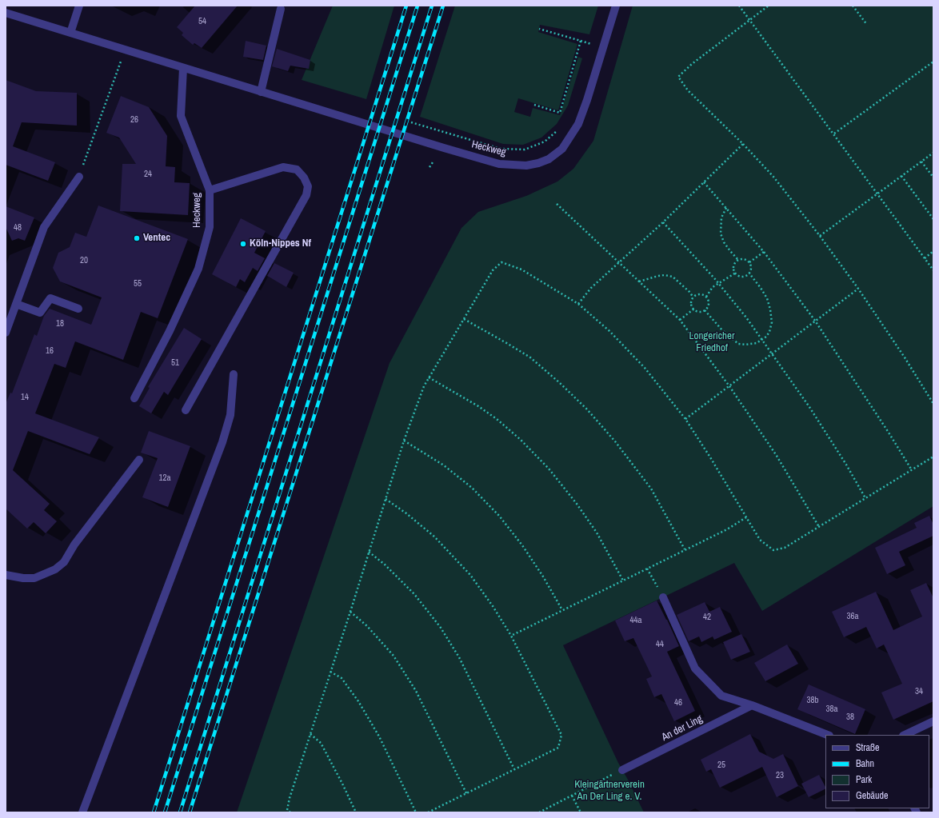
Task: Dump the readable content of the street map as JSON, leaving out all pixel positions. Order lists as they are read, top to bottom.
{
  "streets": {
    "street": ["Heckweg", "An der Ling"]
  },
  "parks": ["Longericher Friedhof", "Kleingärtnerverein An Der Ling e. V."],
  "places": ["Ventec", "Köln-Nippes Nf"],
  "house_numbers": [
    "54",
    "26",
    "24",
    "48",
    "20",
    "55",
    "18",
    "16",
    "51",
    "14",
    "12a",
    "36a",
    "42",
    "44a",
    "44",
    "34",
    "38b",
    "46",
    "38a",
    "38",
    "25",
    "23"
  ],
  "legend": [
    "Straße",
    "Bahn",
    "Park",
    "Gebäude"
  ]
}
